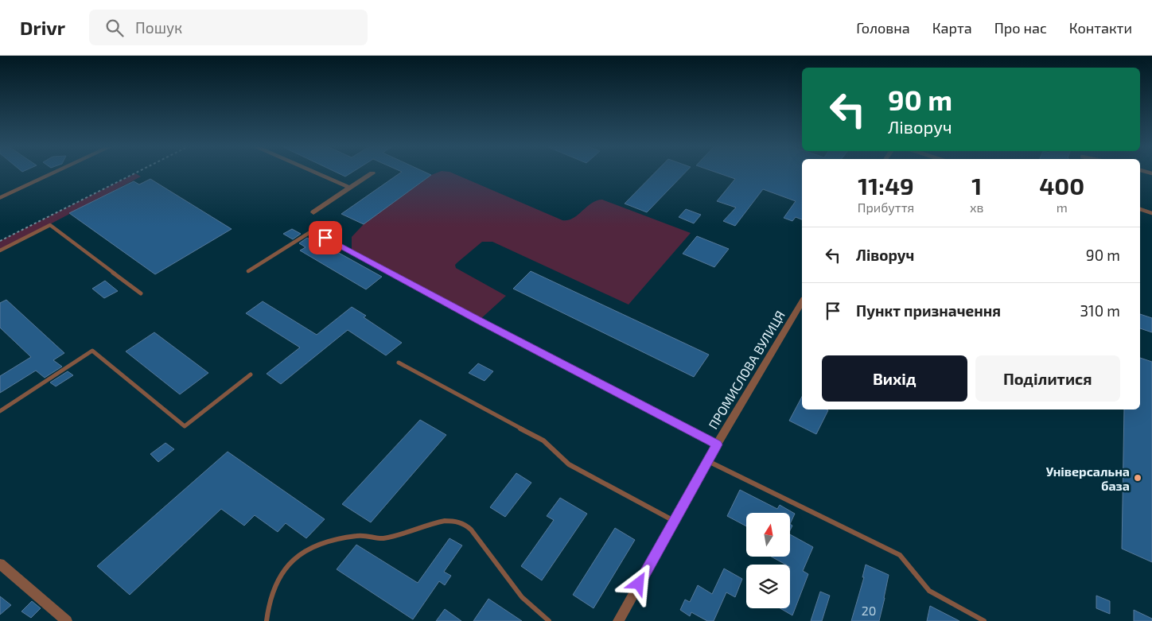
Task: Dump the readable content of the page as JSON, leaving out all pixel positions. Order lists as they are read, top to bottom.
{
  "streets": {
    "street": ["ПРОМИСЛОВА ВУЛИЦЯ"]
  },
  "places": ["Універсальна база"],
  "house_numbers": ["20"],
  "north": "top",
  "page": {
    "header": "Drivr",
    "search": "Пошук",
    "nav": [
      "Головна",
      "Карта",
      "Про нас",
      "Контакти"
    ],
    "turn": ["90 m", "Ліворуч"],
    "eta": [
      "11:49",
      "Прибуття",
      "1",
      "хв",
      "400",
      "m"
    ],
    "list": [
      {
        "name": "Ліворуч",
        "value": "90 m"
      },
      {
        "name": "Пункт призначення",
        "value": "310 m"
      }
    ],
    "buttons": ["Вихід", "Поділитися"]
  }
}
